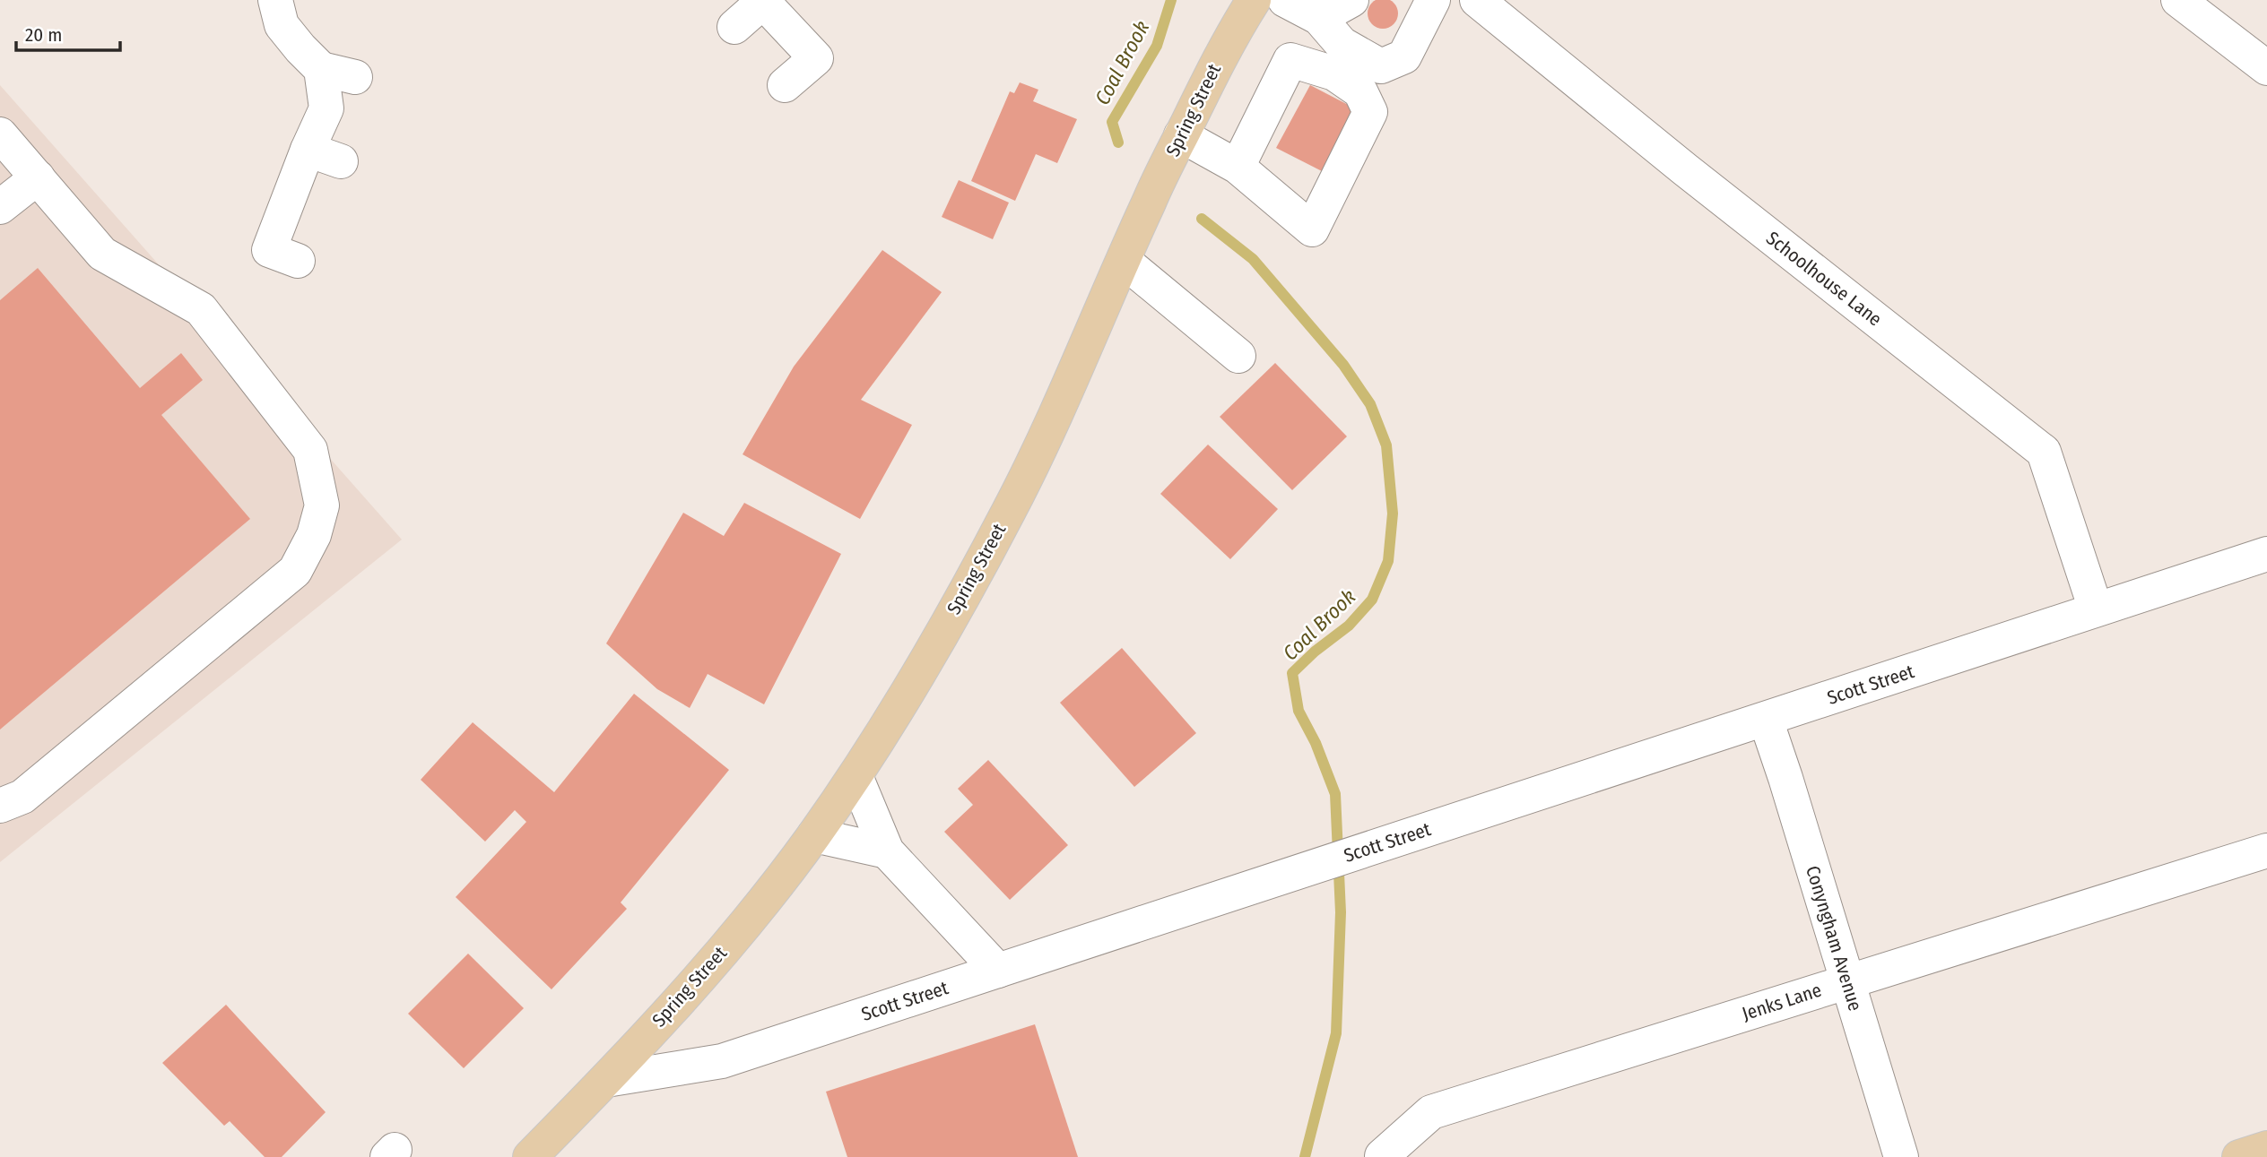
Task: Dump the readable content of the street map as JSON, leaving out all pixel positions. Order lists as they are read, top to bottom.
{
  "streets": {
    "main road": ["Spring Street"],
    "street": [
      "Schoolhouse Lane",
      "Scott Street",
      "Conyngham Avenue",
      "Jenks Lane"
    ]
  },
  "crossings": [
    ["Spring Street", "Scott Street"],
    ["Schoolhouse Lane", "Scott Street"],
    ["Scott Street", "Conyngham Avenue"],
    ["Conyngham Avenue", "Jenks Lane"]
  ],
  "water": ["Coal Brook"],
  "scale_bar": "20 m"
}
